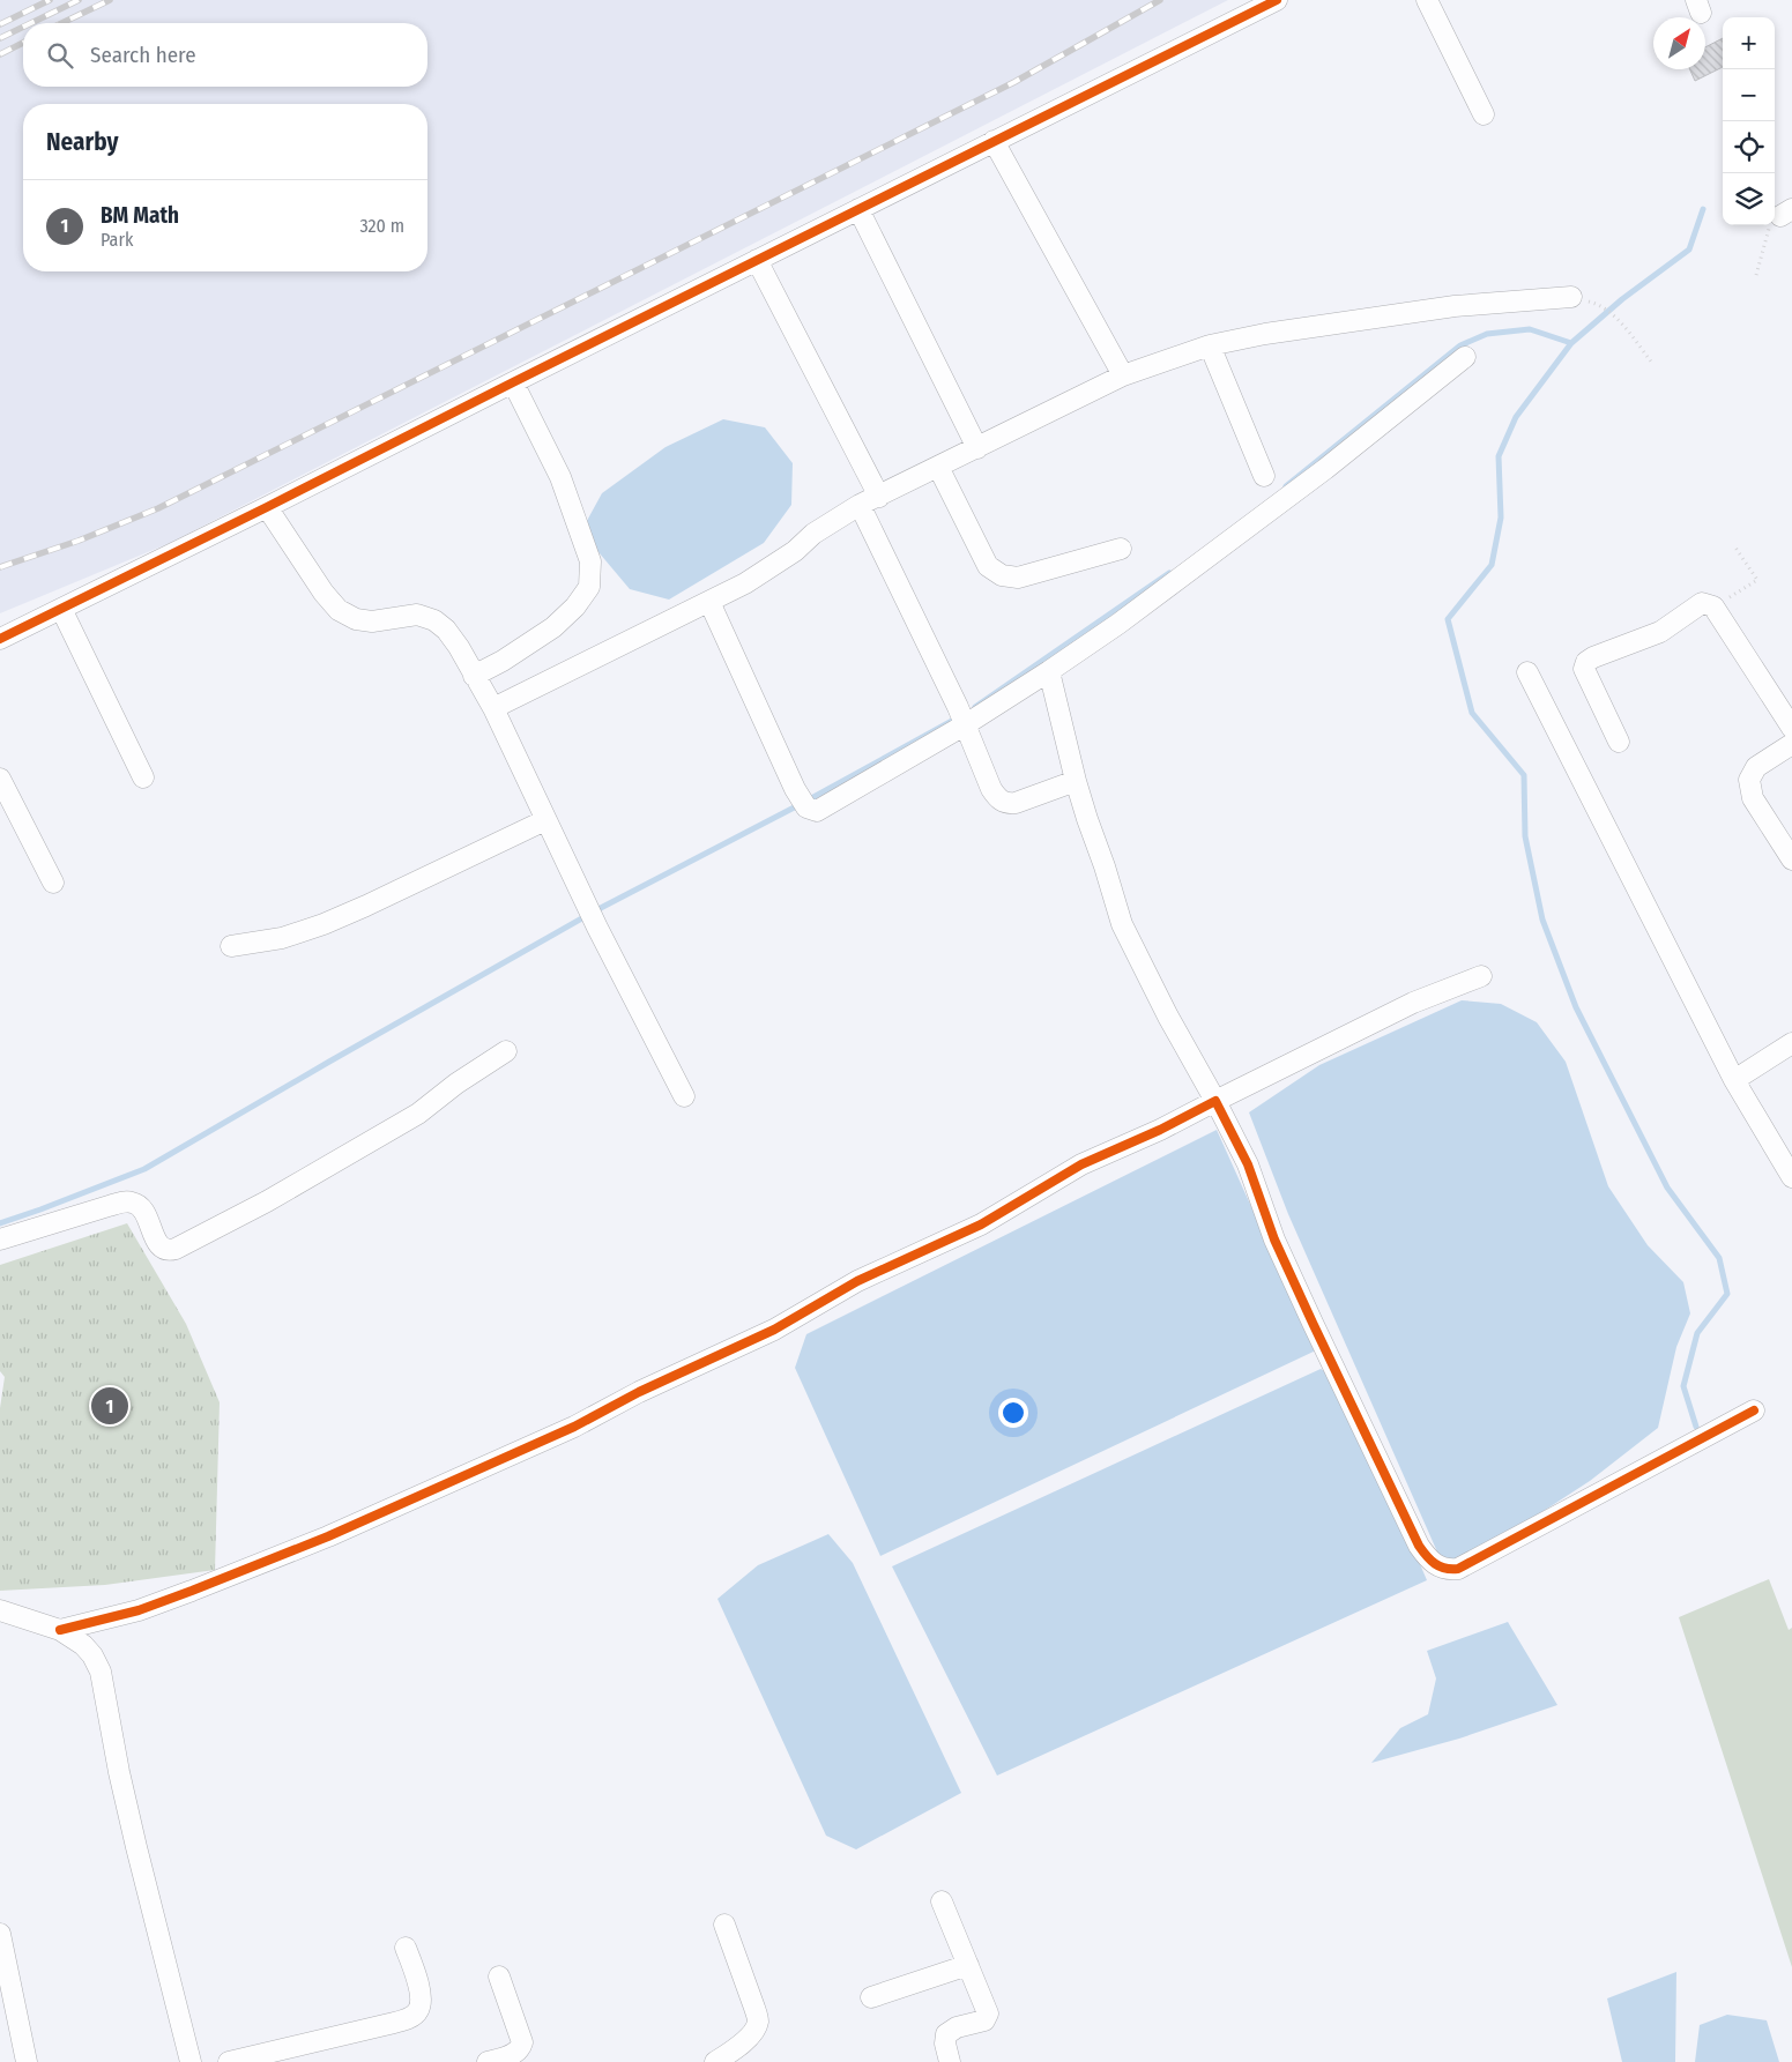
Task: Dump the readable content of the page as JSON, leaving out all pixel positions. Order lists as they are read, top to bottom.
{
  "north": "top right",
  "page": {
    "map_buttons": ["+", "−"],
    "search": "Search here",
    "heading": "Nearby",
    "list": [
      {
        "mark": "1",
        "name": "BM Math",
        "note": "Park",
        "value": "320 m"
      }
    ],
    "pins": "1"
  }
}
